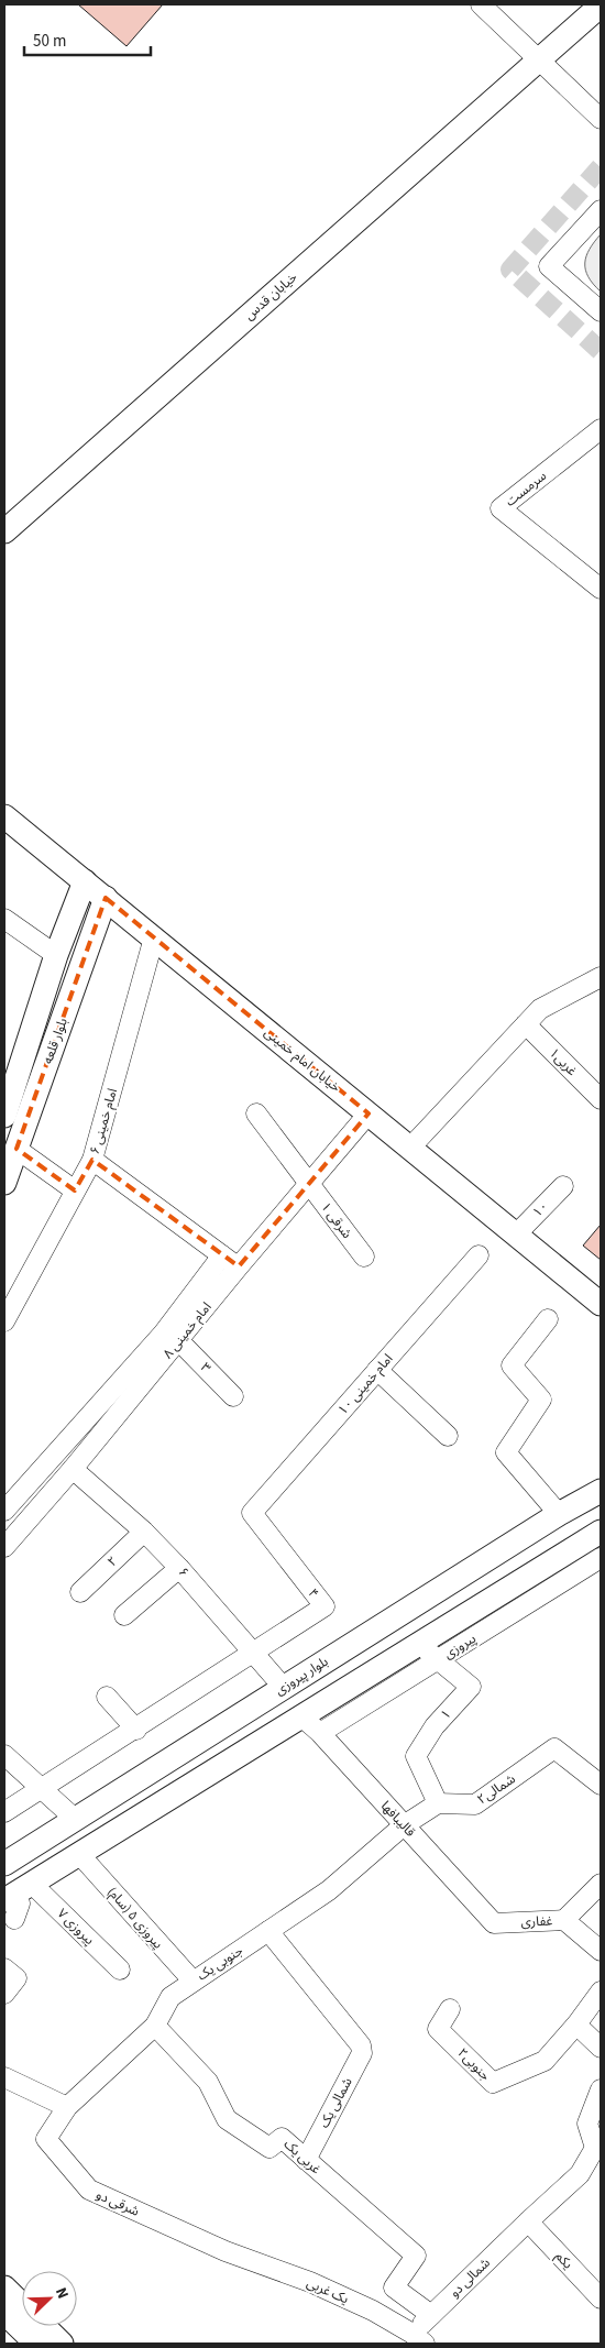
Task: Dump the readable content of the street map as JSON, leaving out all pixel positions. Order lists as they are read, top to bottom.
{
  "streets": {
    "main road": [
      "خیابان قدس",
      "بلوار قلعه",
      "خیابان امام خمینی",
      "بلوار پیروزی"
    ],
    "street": [
      "سرمست",
      "غربی۱",
      "امام خمینی ۶",
      "۱۰",
      "۱ شرقی",
      "امام خمینی ۸",
      "۳",
      "امام خمینی ۱۰",
      "۲",
      "۶",
      "۴",
      "پیروزی",
      "۱",
      "شمالی۲",
      "قالیبافها",
      "پیروزی ۵ (سام)",
      "غفاری",
      "پیروزی ۷",
      "جنوبی یک",
      "جنوبی۲",
      "شمالی یک",
      "غربی یک",
      "شرقی دو",
      "یکم",
      "شمالی دو",
      "یک غربی"
    ]
  },
  "crossings": [
    ["بلوار قلعه", "خیابان امام خمینی"],
    ["خیابان امام خمینی", "امام خمینی ۶"],
    ["خیابان امام خمینی", "۱۰"],
    ["خیابان امام خمینی", "امام خمینی ۸"],
    ["۱ شرقی", "امام خمینی ۸"],
    ["امام خمینی ۸", "۳"],
    ["امام خمینی ۸", "۶"],
    ["امام خمینی ۱۰", "۴"],
    ["۲", "۶"],
    ["۶", "۴"],
    ["۶", "بلوار پیروزی"],
    ["پیروزی", "۱"],
    ["پیروزی", "قالیبافها"],
    ["۱", "شمالی۲"],
    ["قالیبافها", "غفاری"],
    ["قالیبافها", "جنوبی یک"],
    ["پیروزی ۵ (سام)", "جنوبی یک"],
    ["جنوبی یک", "شمالی یک"],
    ["جنوبی یک", "غربی یک"],
    ["جنوبی یک", "شرقی دو"],
    ["شمالی یک", "غربی یک"],
    ["غربی یک", "شمالی دو"],
    ["شرقی دو", "یک غربی"],
    ["یکم", "شمالی دو"],
    ["شمالی دو", "یک غربی"]
  ],
  "scale_bar": "50 m",
  "north": "top right"
}
